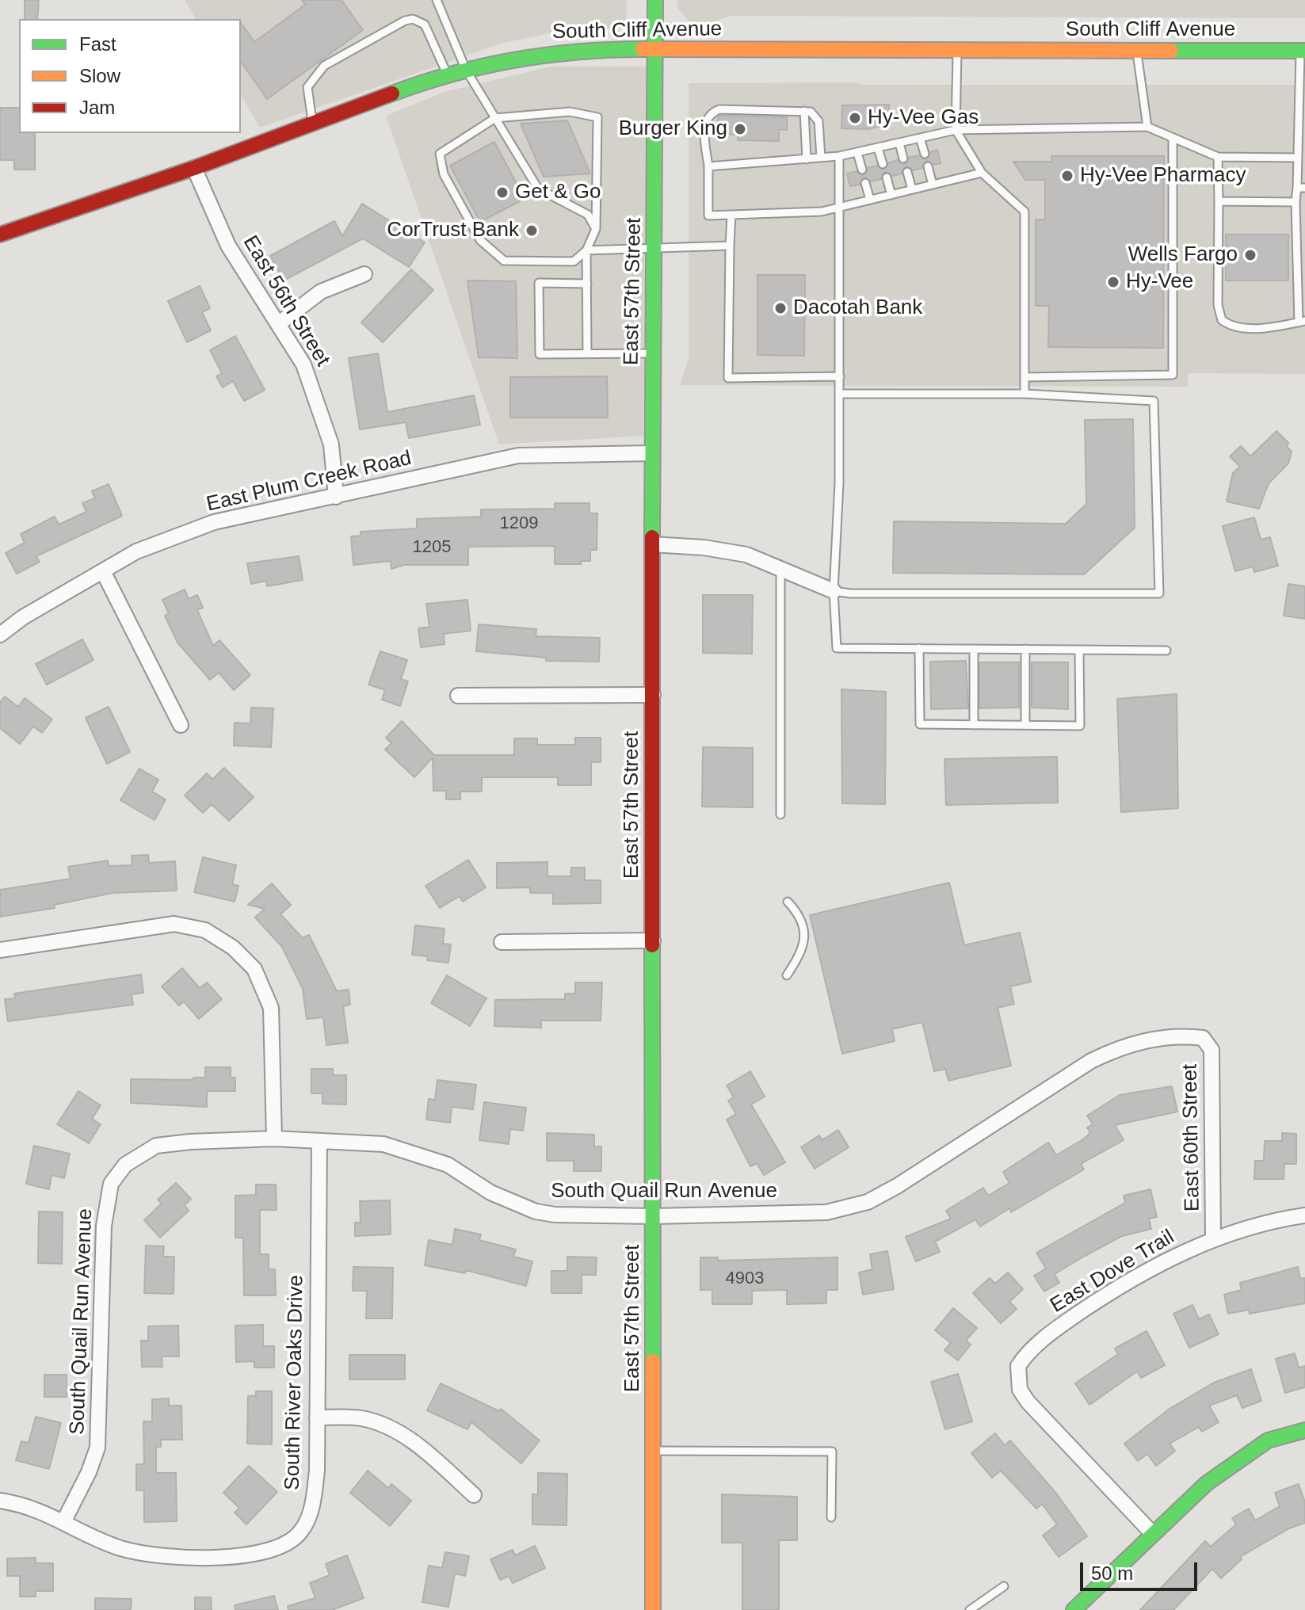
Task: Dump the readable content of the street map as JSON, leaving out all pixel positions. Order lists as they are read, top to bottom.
{
  "streets": {
    "main road": ["South Cliff Avenue", "East 57th Street"],
    "street": [
      "East 56th Street",
      "East Plum Creek Road",
      "East 60th Street",
      "South Quail Run Avenue",
      "East Dove Trail",
      "South River Oaks Drive"
    ]
  },
  "crossings": [
    ["South Cliff Avenue", "East 57th Street"],
    ["South Cliff Avenue", "East 56th Street"],
    ["East 57th Street", "East Plum Creek Road"],
    ["East 57th Street", "South Quail Run Avenue"],
    ["East 56th Street", "East Plum Creek Road"],
    ["East 60th Street", "South Quail Run Avenue"],
    ["East 60th Street", "East Dove Trail"],
    ["South Quail Run Avenue", "South River Oaks Drive"]
  ],
  "places": [
    "Hy-Vee Gas",
    "Burger King",
    "Hy-Vee Pharmacy",
    "Get & Go",
    "CorTrust Bank",
    "Wells Fargo",
    "Hy-Vee",
    "Dacotah Bank"
  ],
  "house_numbers": ["1209", "1205", "4903"],
  "legend": ["Fast", "Slow", "Jam"],
  "scale_bar": "50 m"
}
